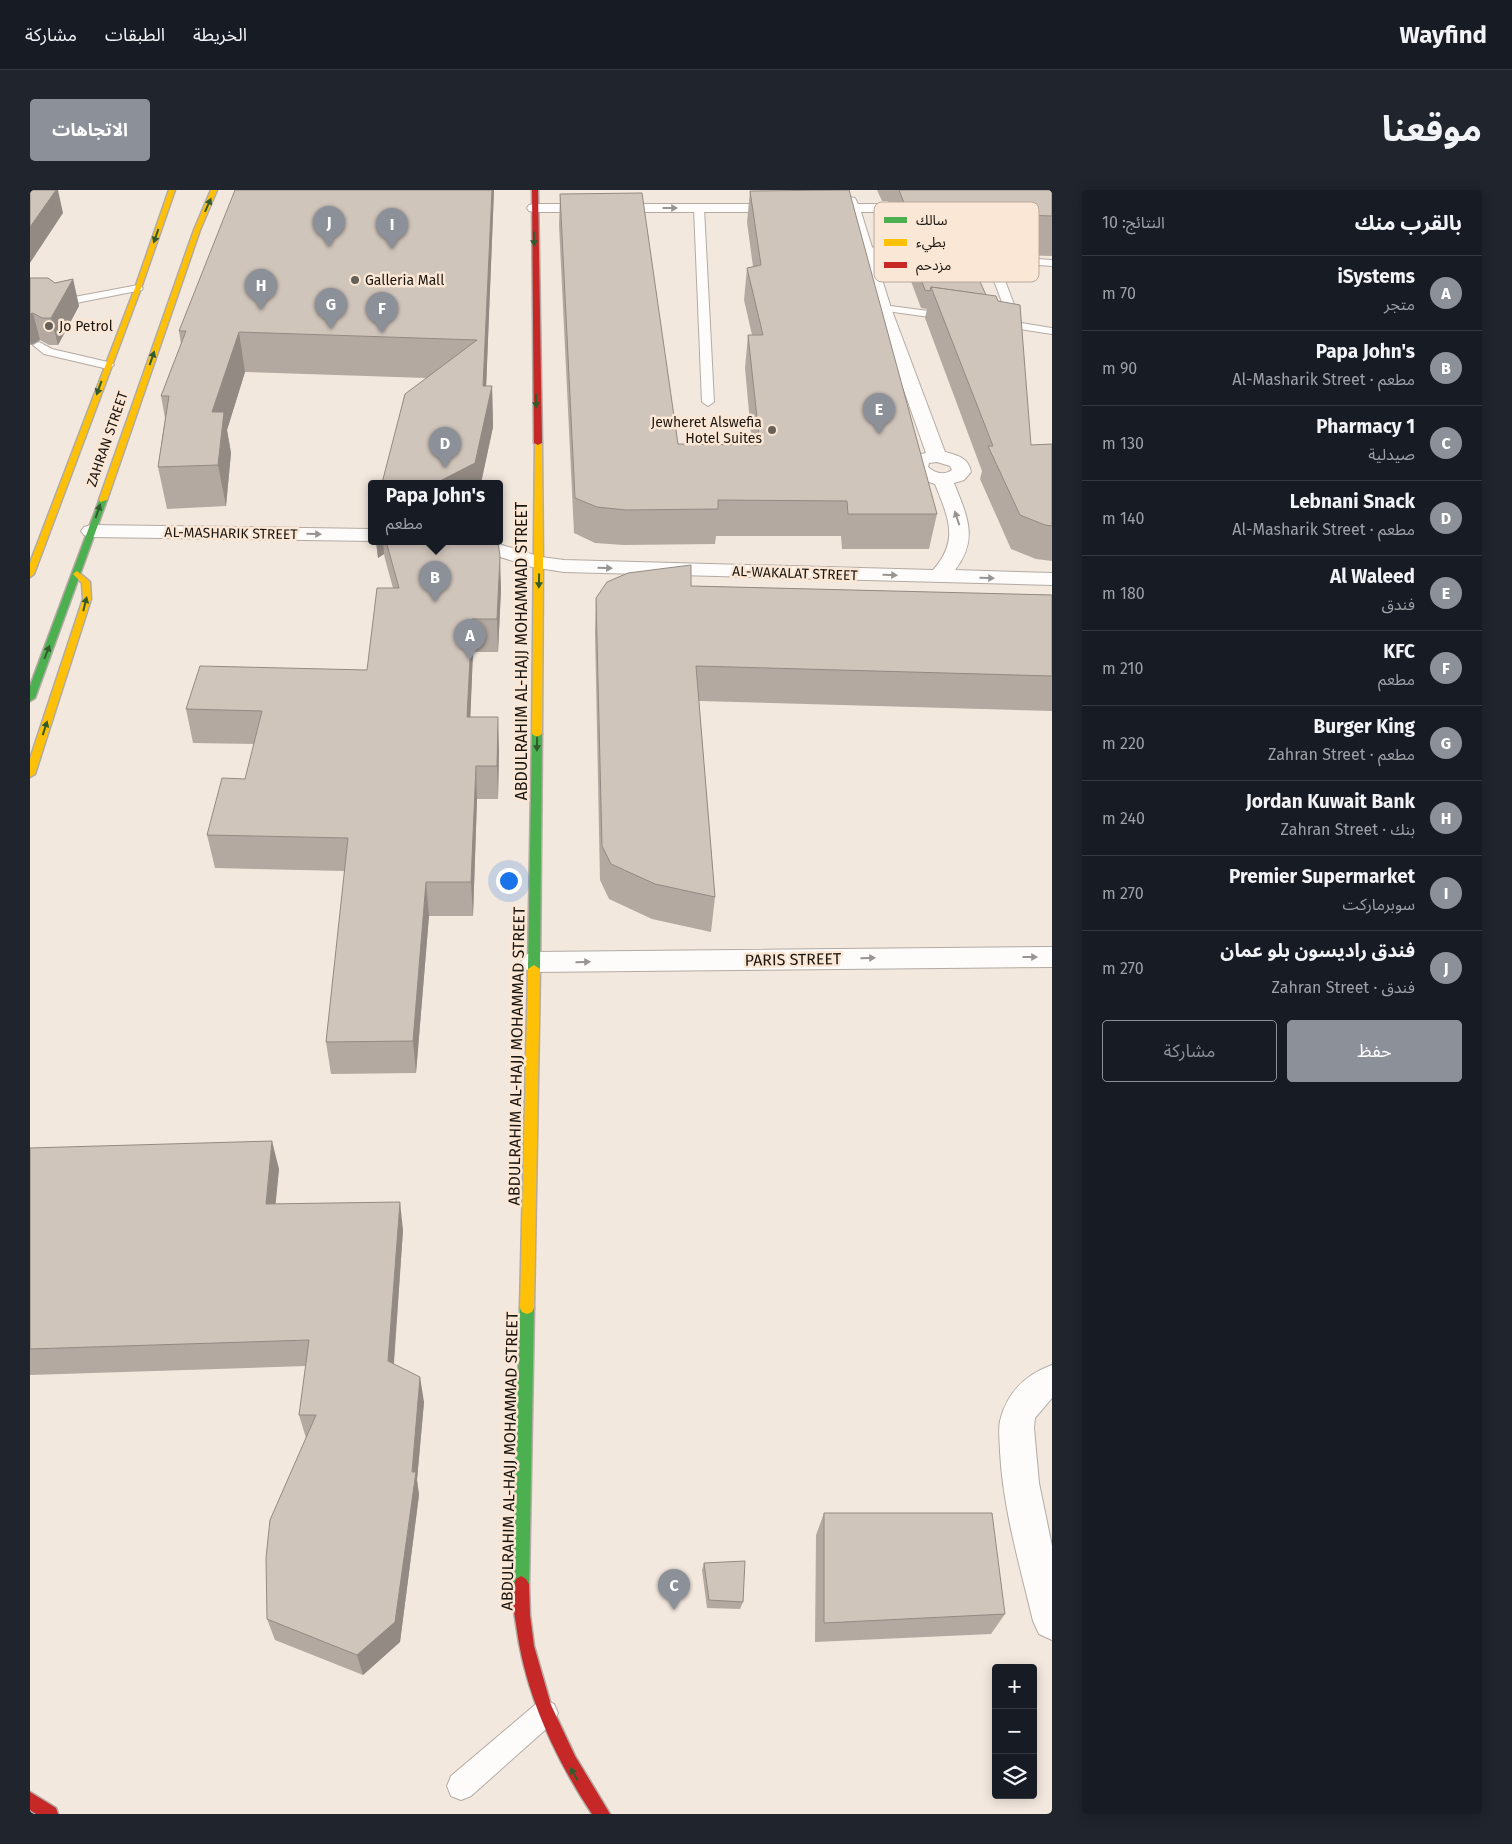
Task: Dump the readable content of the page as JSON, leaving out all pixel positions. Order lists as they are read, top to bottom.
{
  "streets": {
    "main road": ["ZAHRAN STREET", "ABDULRAHIM AL-HAJJ MOHAMMAD STREET"],
    "street": ["AL-MASHARIK STREET", "AL-WAKALAT STREET", "PARIS STREET"]
  },
  "crossings": [
    ["ZAHRAN STREET", "AL-MASHARIK STREET"],
    ["AL-WAKALAT STREET", "ABDULRAHIM AL-HAJJ MOHAMMAD STREET"],
    ["ABDULRAHIM AL-HAJJ MOHAMMAD STREET", "PARIS STREET"]
  ],
  "one_way": ["AL-MASHARIK STREET", "AL-WAKALAT STREET", "PARIS STREET"],
  "places": ["Galleria Mall", "Jo Petrol", "Jewheret Alswefia Hotel Suites"],
  "legend": ["سالك", "بطيء", "مزدحم"],
  "page": {
    "header": "Wayfind",
    "nav": ["الخريطة", "الطبقات", "مشاركة"],
    "title": "موقعنا",
    "buttons": [
      "الاتجاهات",
      ["حفظ", "مشاركة"]
    ],
    "heading": ["بالقرب منك", "النتائج: 10"],
    "pins": [
      "J",
      "I",
      "H",
      "G",
      "F",
      "E",
      "D",
      "B",
      "A",
      "C"
    ],
    "list": [
      {
        "mark": "A",
        "name": "iSystems",
        "note": "متجر",
        "value": "70 m"
      },
      {
        "mark": "B",
        "name": "Papa John's",
        "note": "مطعم · Al-Masharik Street",
        "value": "90 m"
      },
      {
        "mark": "C",
        "name": "Pharmacy 1",
        "note": "صيدلية",
        "value": "130 m"
      },
      {
        "mark": "D",
        "name": "Lebnani Snack",
        "note": "مطعم · Al-Masharik Street",
        "value": "140 m"
      },
      {
        "mark": "E",
        "name": "Al Waleed",
        "note": "فندق",
        "value": "180 m"
      },
      {
        "mark": "F",
        "name": "KFC",
        "note": "مطعم",
        "value": "210 m"
      },
      {
        "mark": "G",
        "name": "Burger King",
        "note": "مطعم · Zahran Street",
        "value": "220 m"
      },
      {
        "mark": "H",
        "name": "Jordan Kuwait Bank",
        "note": "بنك · Zahran Street",
        "value": "240 m"
      },
      {
        "mark": "I",
        "name": "Premier Supermarket",
        "note": "سوبرماركت",
        "value": "270 m"
      },
      {
        "mark": "J",
        "name": "فندق راديسون بلو عمان",
        "note": "فندق · Zahran Street",
        "value": "270 m"
      }
    ],
    "popup": ["Papa John's", "مطعم"],
    "map_buttons": ["+", "−"]
  }
}
